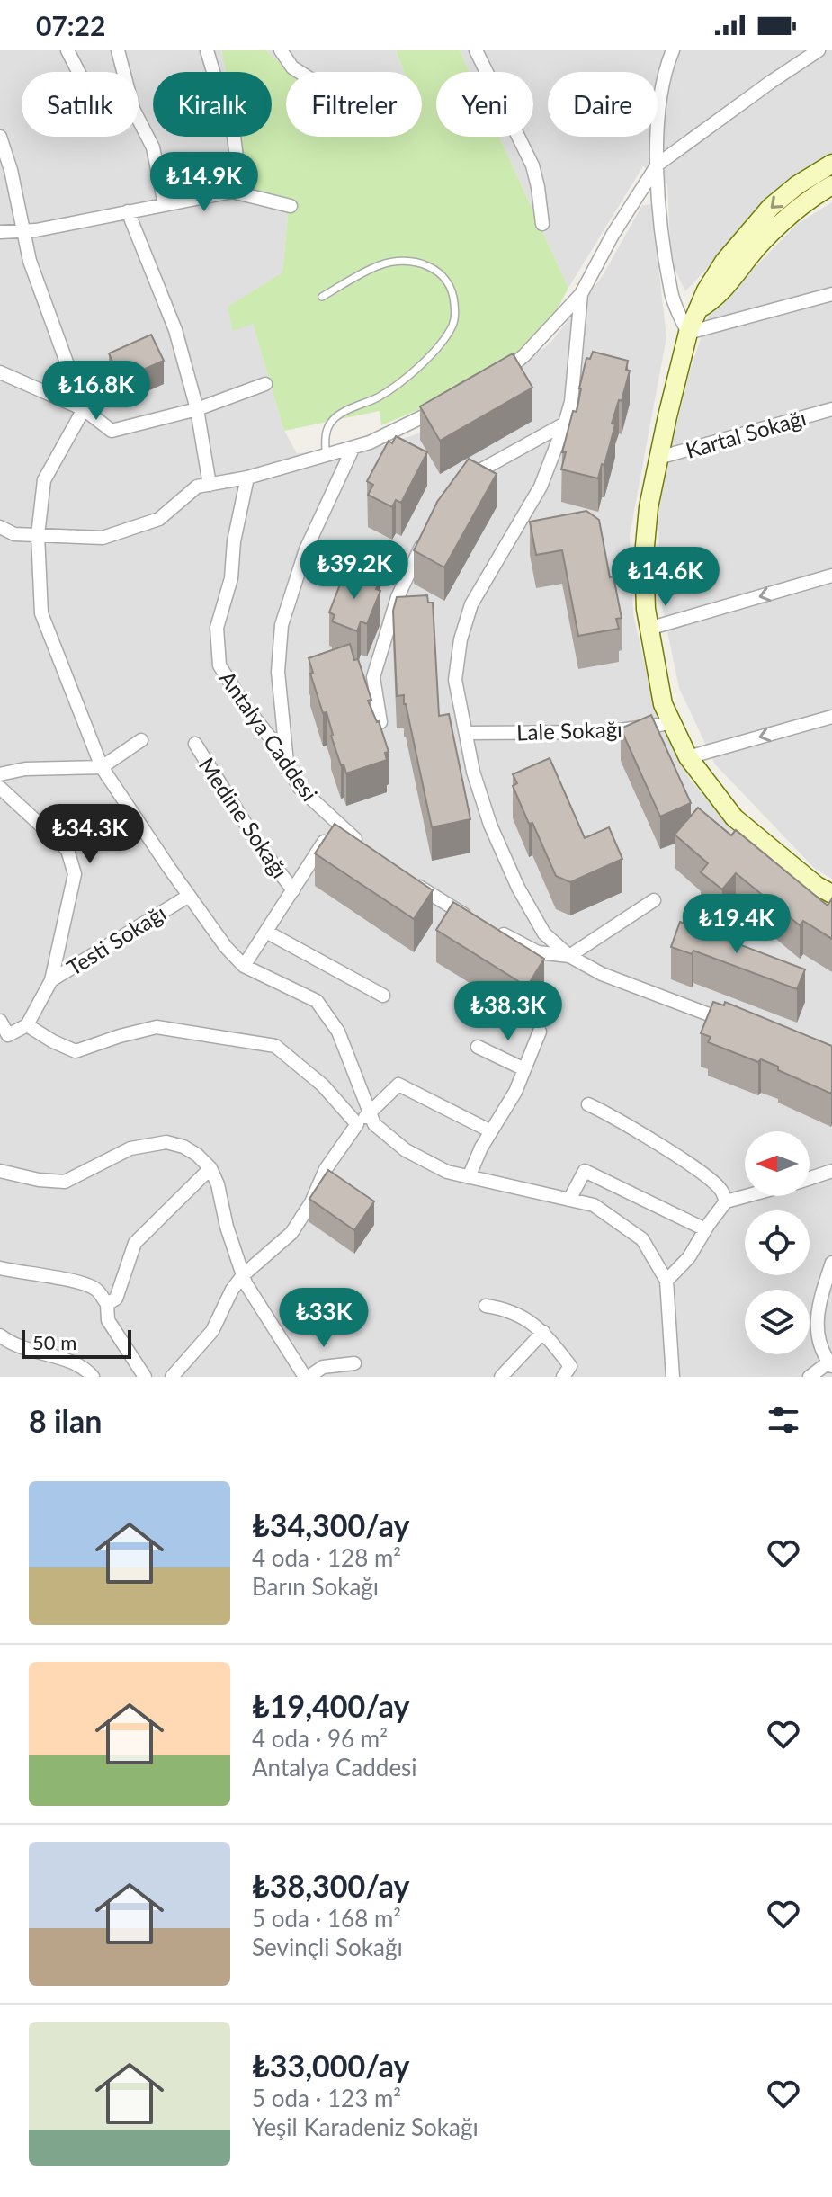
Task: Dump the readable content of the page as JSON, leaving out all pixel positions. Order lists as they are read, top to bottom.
{
  "streets": {
    "street": [
      "Kartal Sokağı",
      "Lale Sokağı",
      "Antalya Caddesi",
      "Medine Sokağı",
      "Testi Sokağı"
    ]
  },
  "scale_bar": "50 m",
  "north": "left",
  "page": {
    "status": "07:22",
    "chip": [
      "Satılık",
      "Kiralık",
      "Filtreler",
      "Yeni",
      "Daire"
    ],
    "price": [
      "₺14.9K",
      "₺16.8K",
      "₺39.2K",
      "₺14.6K",
      "₺34.3K",
      "₺19.4K",
      "₺38.3K",
      "₺33K"
    ],
    "scale": "50 m",
    "heading": "8 ilan",
    "list": [
      {
        "name": "₺34,300/ay",
        "note": "4 oda · 128 m² · Barın Sokağı"
      },
      {
        "name": "₺19,400/ay",
        "note": "4 oda · 96 m² · Antalya Caddesi"
      },
      {
        "name": "₺38,300/ay",
        "note": "5 oda · 168 m² · Sevinçli Sokağı"
      },
      {
        "name": "₺33,000/ay",
        "note": "5 oda · 123 m² · Yeşil Karadeniz Sokağı"
      }
    ]
  }
}
